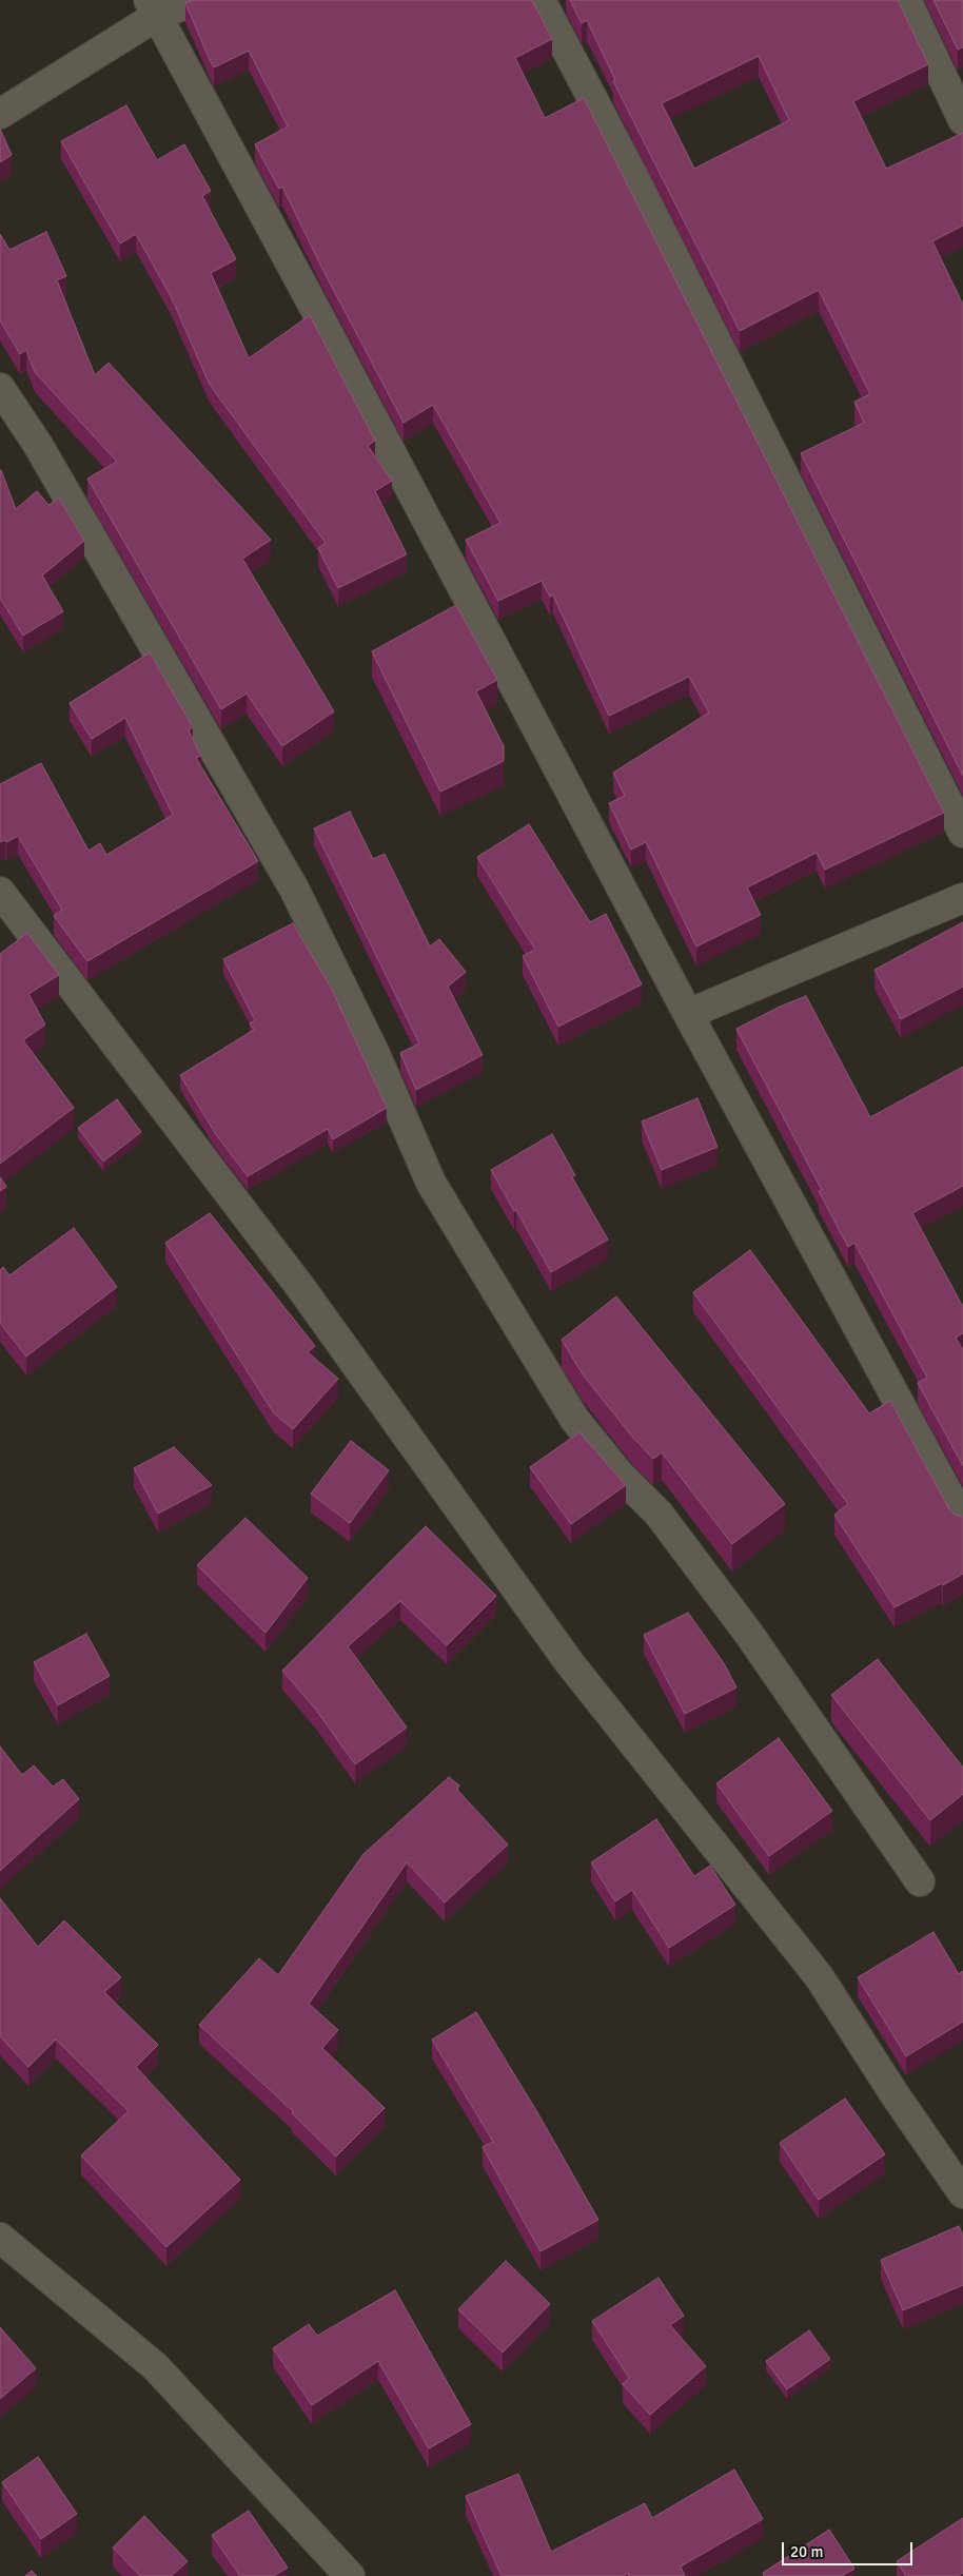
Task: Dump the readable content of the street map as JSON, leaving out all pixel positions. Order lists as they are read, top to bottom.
{
  "scale_bar": "20 m"
}
